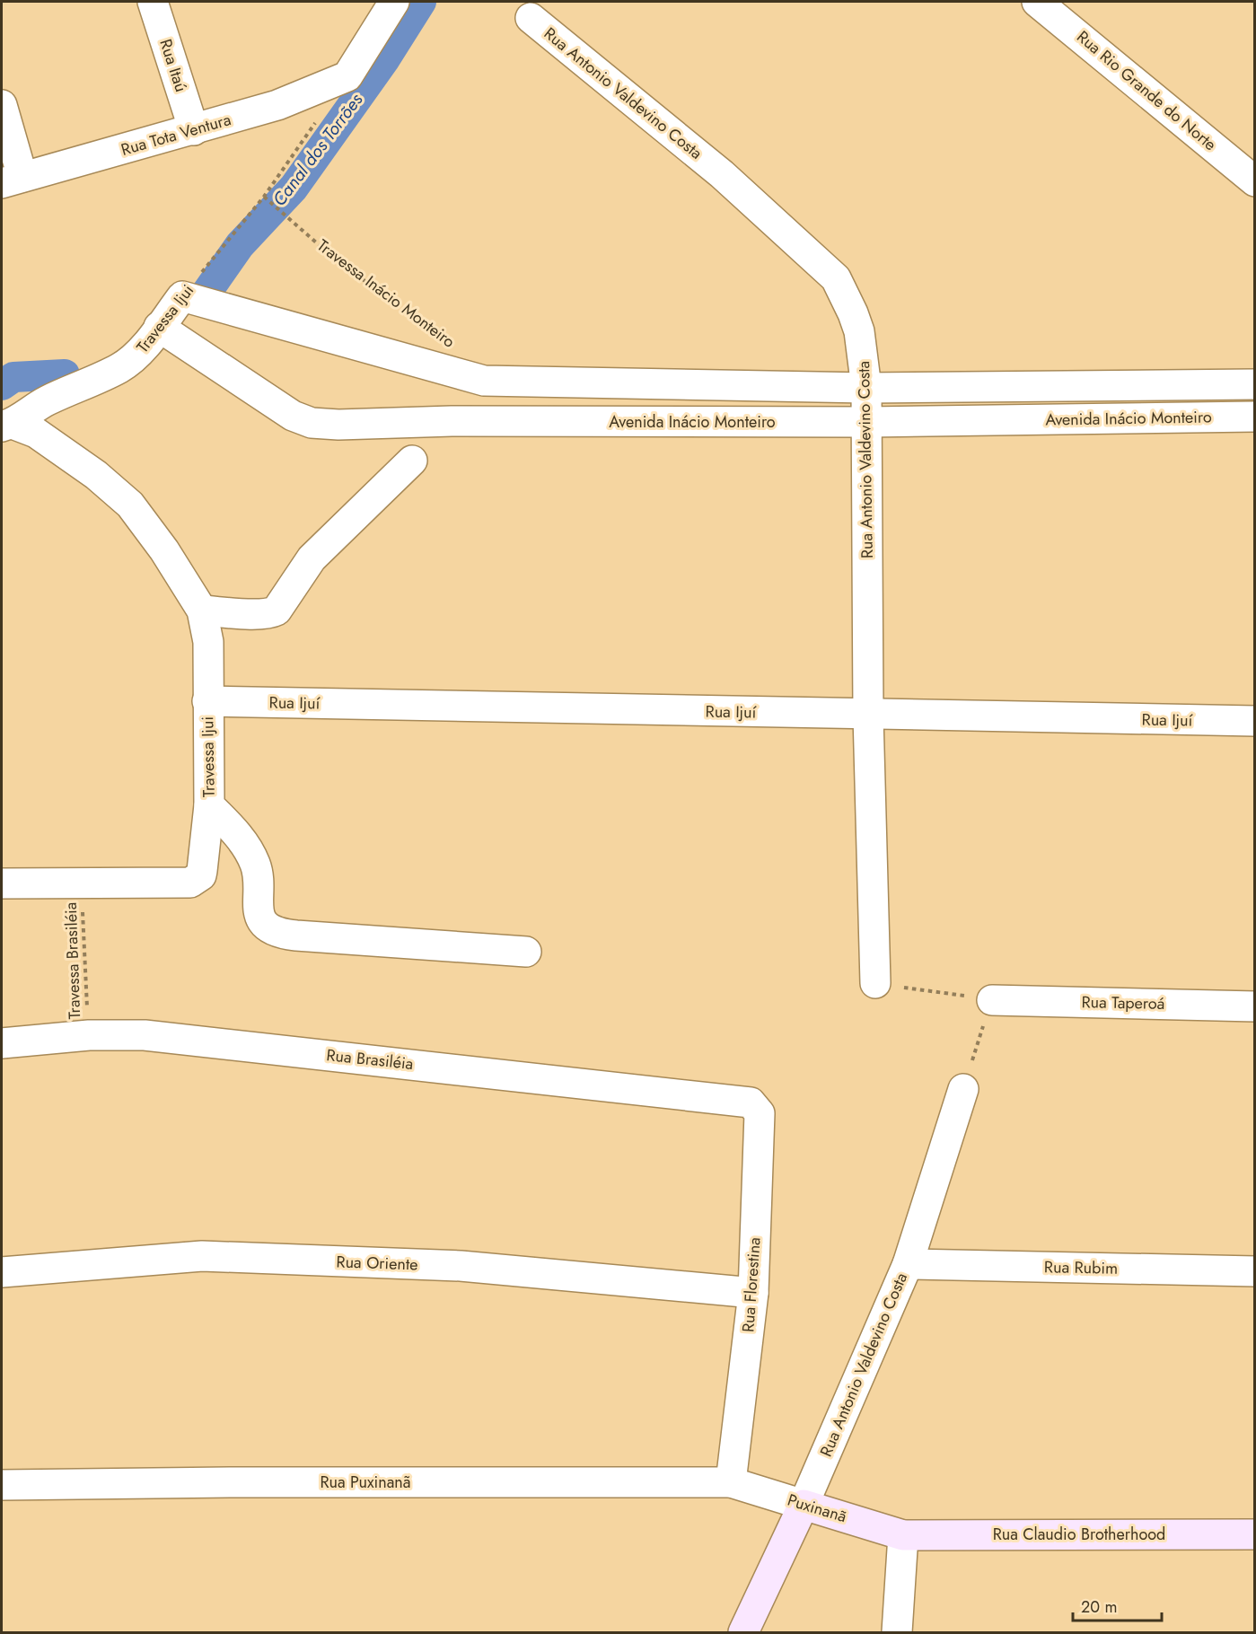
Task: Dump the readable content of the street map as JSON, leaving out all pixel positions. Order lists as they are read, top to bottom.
{
  "streets": {
    "street": [
      "Rua Itaú",
      "Rua Rio Grande do Norte",
      "Rua Antonio Valdevino Costa",
      "Rua Tota Ventura",
      "Travessa Ijui",
      "Avenida Inácio Monteiro",
      "Rua Ijuí",
      "Rua Taperoá",
      "Rua Brasiléia",
      "Rua Oriente",
      "Rua Rubim",
      "Rua Florestina",
      "Rua Puxinanã",
      "Puxinanã",
      "Rua Claudio Brotherhood"
    ],
    "path": ["Travessa Inácio Monteiro", "Travessa Brasiléia"]
  },
  "crossings": [
    ["Rua Itaú", "Rua Tota Ventura"],
    ["Rua Antonio Valdevino Costa", "Avenida Inácio Monteiro"],
    ["Rua Antonio Valdevino Costa", "Rua Ijuí"],
    ["Rua Antonio Valdevino Costa", "Rua Rubim"],
    ["Rua Antonio Valdevino Costa", "Puxinanã"],
    ["Travessa Inácio Monteiro", "Travessa Ijui"],
    ["Travessa Ijui", "Avenida Inácio Monteiro"],
    ["Travessa Ijui", "Rua Ijuí"],
    ["Travessa Brasiléia", "Rua Brasiléia"],
    ["Rua Brasiléia", "Rua Florestina"],
    ["Rua Oriente", "Rua Florestina"],
    ["Rua Florestina", "Rua Puxinanã"],
    ["Rua Florestina", "Puxinanã"],
    ["Rua Puxinanã", "Puxinanã"],
    ["Puxinanã", "Rua Claudio Brotherhood"]
  ],
  "water": ["Canal dos Torrões"],
  "scale_bar": "20 m"
}
